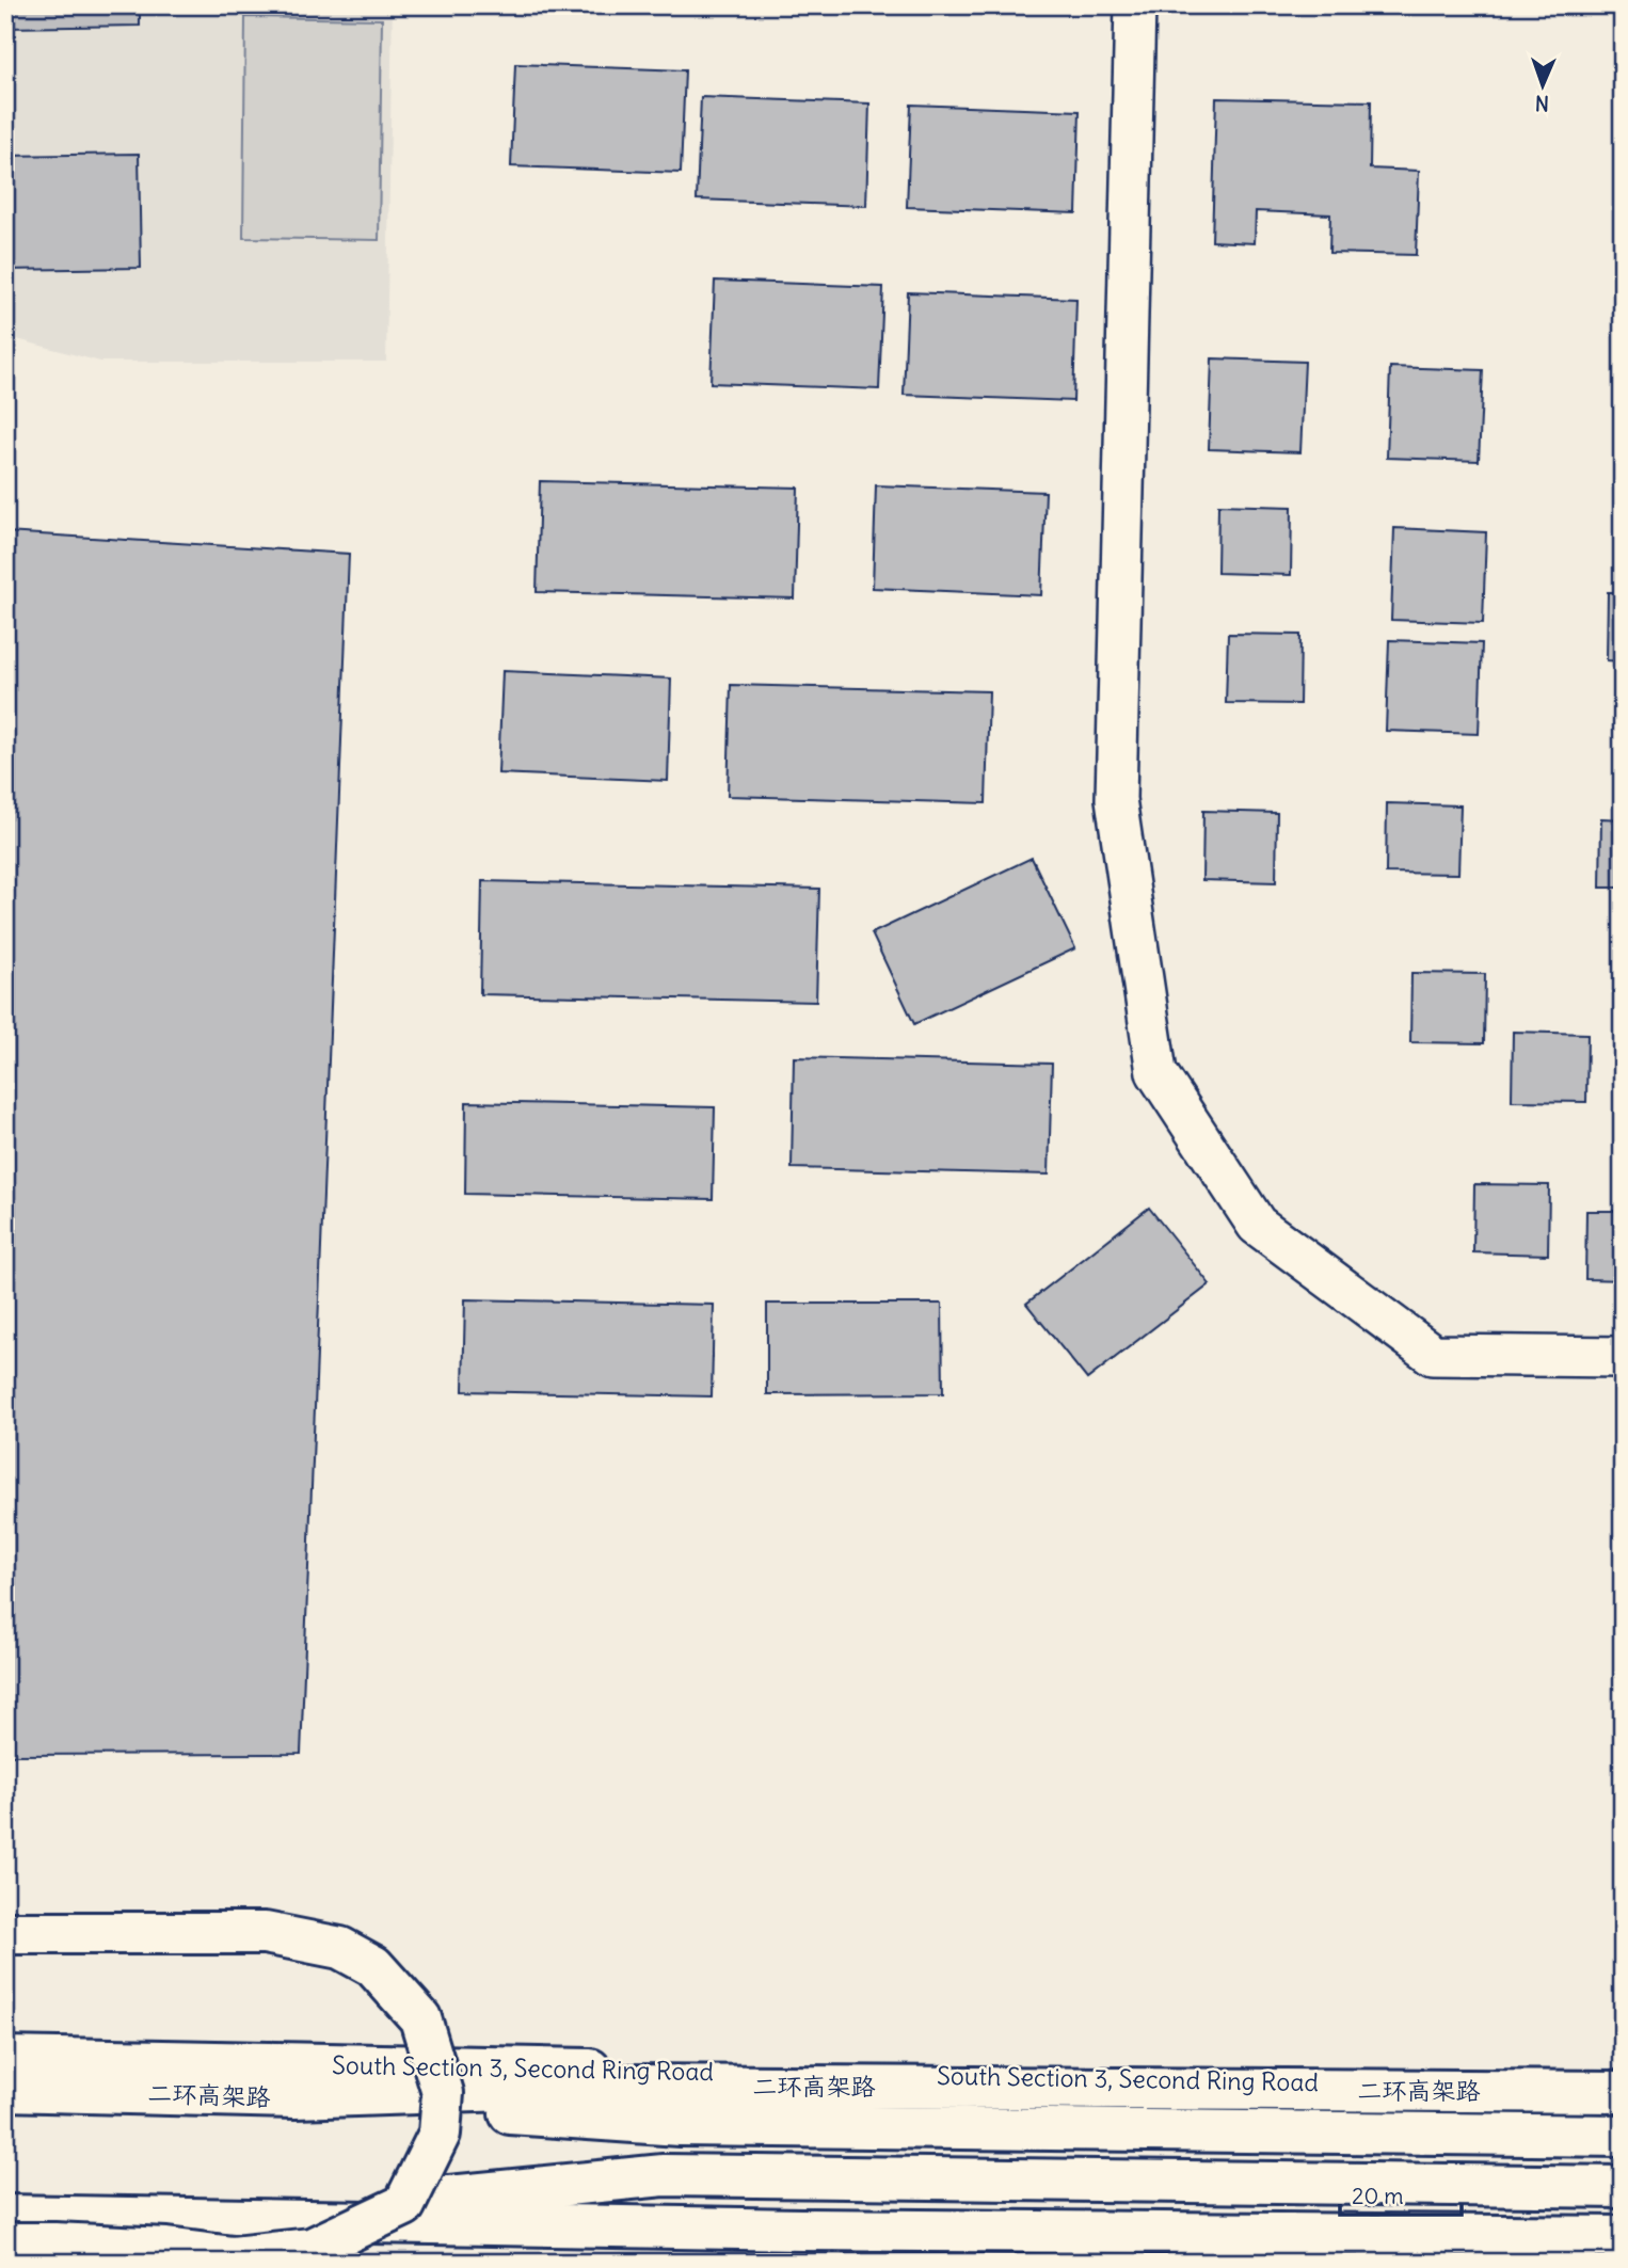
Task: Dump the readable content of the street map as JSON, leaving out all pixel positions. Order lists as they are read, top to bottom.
{
  "streets": {
    "main road": ["South Section 3, Second Ring Road", "二环高架路"]
  },
  "scale_bar": "20 m",
  "north": "bottom"
}
